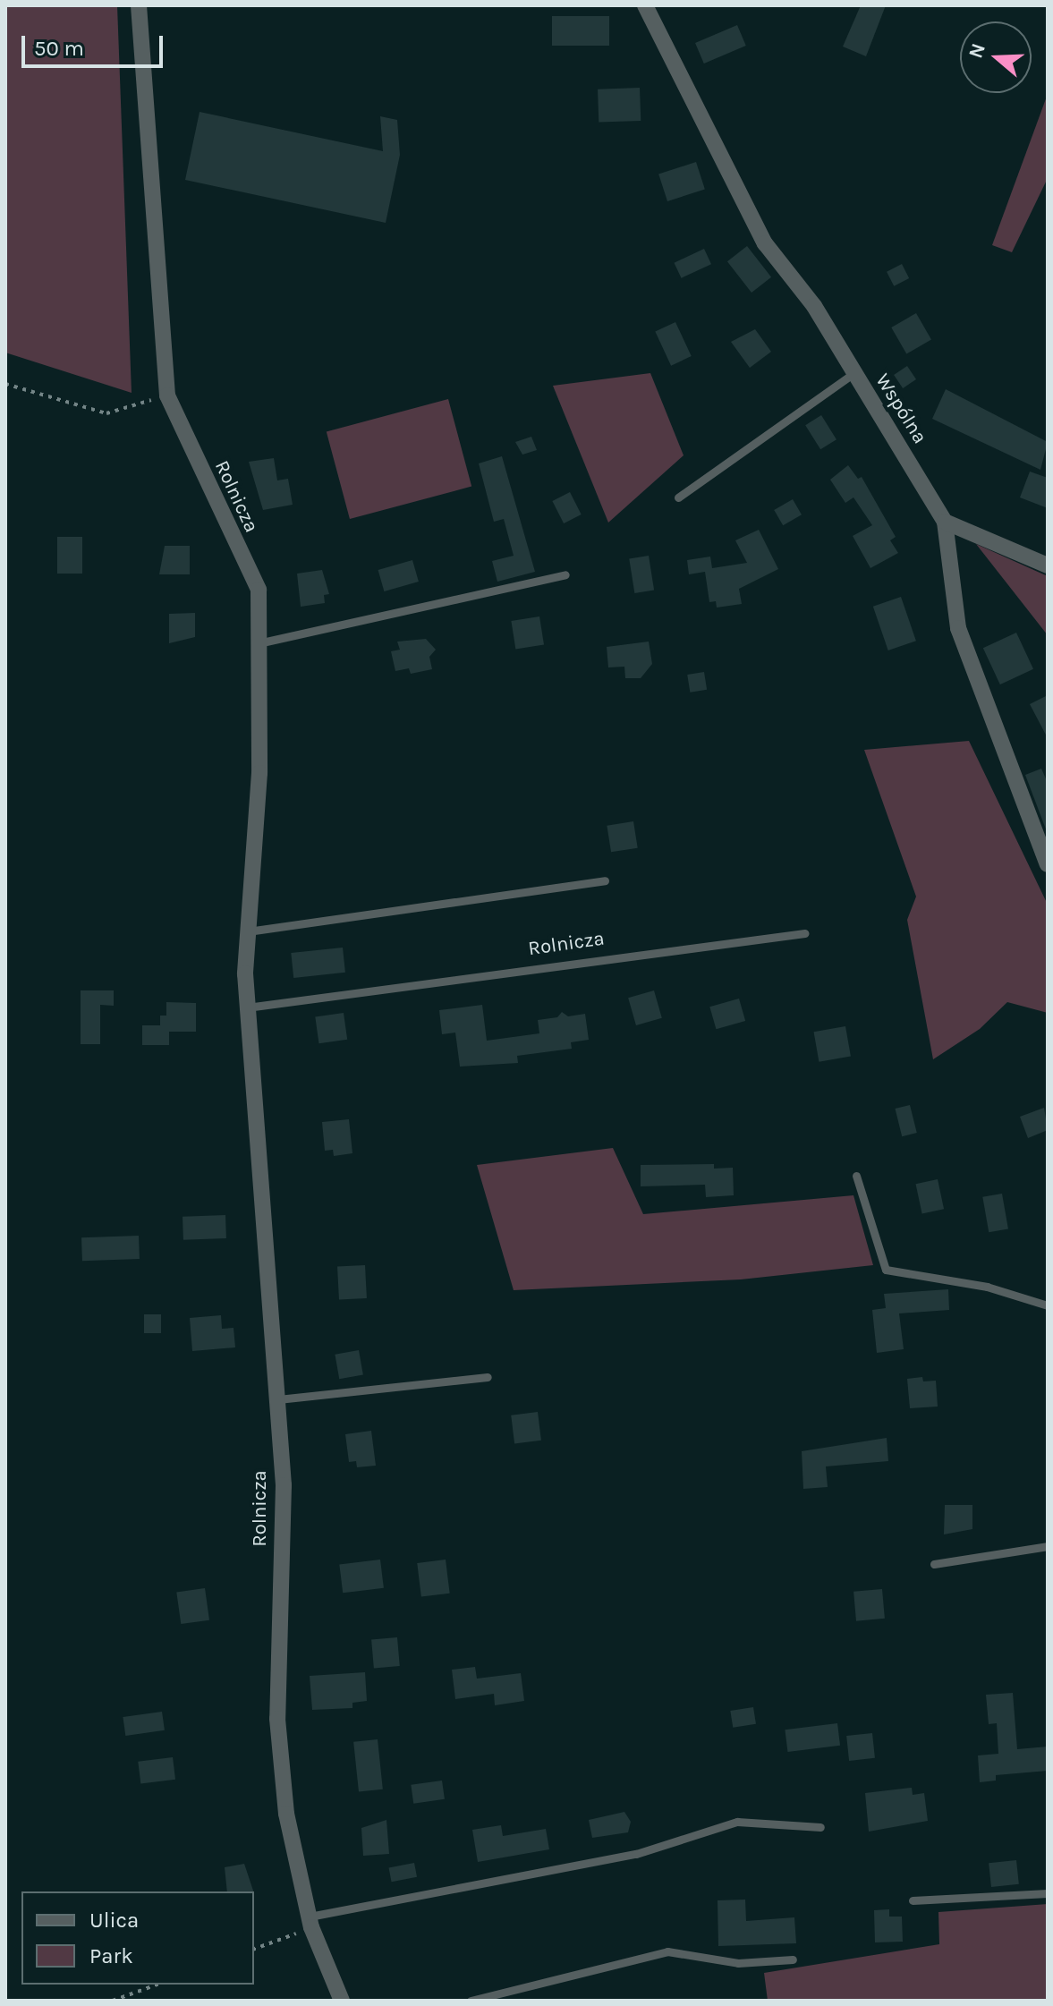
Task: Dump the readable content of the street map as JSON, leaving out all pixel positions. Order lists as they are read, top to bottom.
{
  "streets": {
    "street": ["Wspólna", "Rolnicza"]
  },
  "legend": ["Ulica", "Park"],
  "scale_bar": "50 m",
  "north": "left"
}
